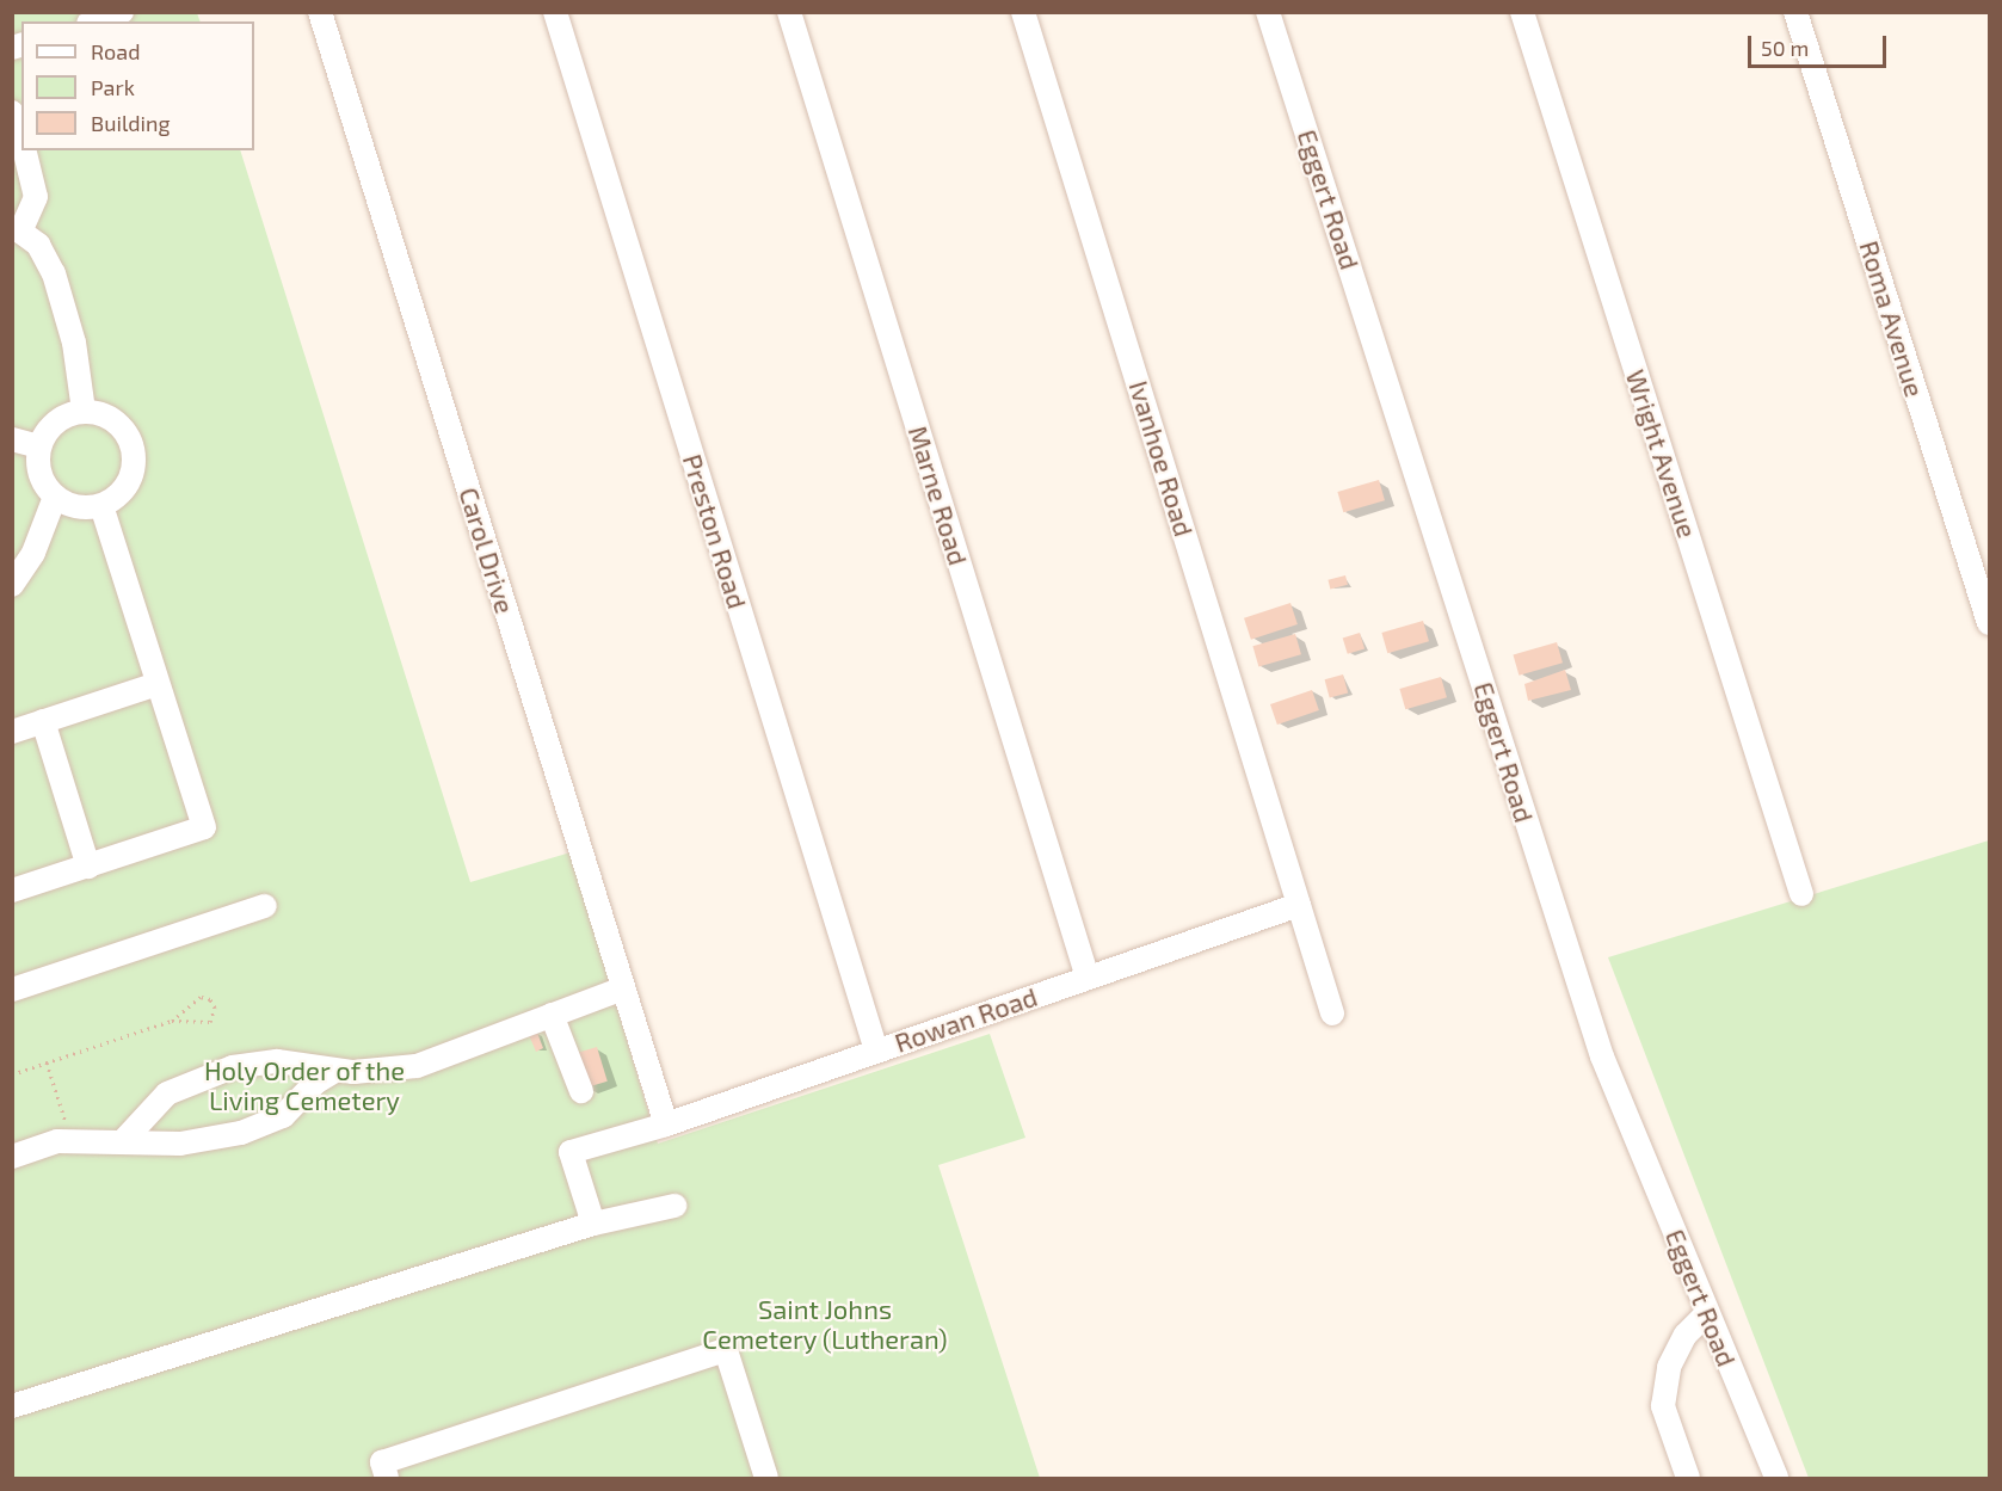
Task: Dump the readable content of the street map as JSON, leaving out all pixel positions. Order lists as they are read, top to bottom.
{
  "streets": {
    "street": [
      "Eggert Road",
      "Roma Avenue",
      "Wright Avenue",
      "Ivanhoe Road",
      "Marne Road",
      "Preston Road",
      "Carol Drive",
      "Rowan Road"
    ]
  },
  "crossings": [
    ["Ivanhoe Road", "Rowan Road"],
    ["Marne Road", "Rowan Road"],
    ["Preston Road", "Rowan Road"],
    ["Carol Drive", "Rowan Road"]
  ],
  "parks": ["Holy Order of the Living Cemetery", "Saint Johns Cemetery (Lutheran)"],
  "legend": ["Road", "Park", "Building"],
  "scale_bar": "50 m"
}
